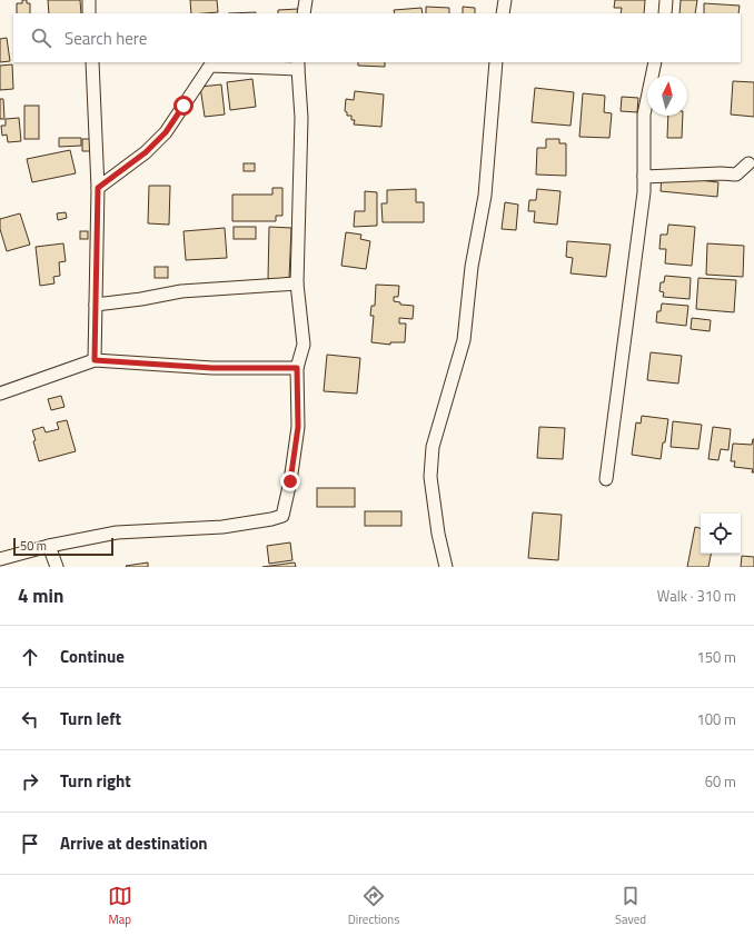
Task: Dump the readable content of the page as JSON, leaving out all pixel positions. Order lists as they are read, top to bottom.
{
  "scale_bar": "50 m",
  "north": "top",
  "page": {
    "search": "Search here",
    "scale": "50 m",
    "heading": ["4 min", "Walk · 310 m"],
    "list": [
      ["Continue", "150 m"],
      ["Turn left", "100 m"],
      ["Turn right", "60 m"],
      "Arrive at destination"
    ],
    "nav": ["Map", "Directions", "Saved"]
  }
}
